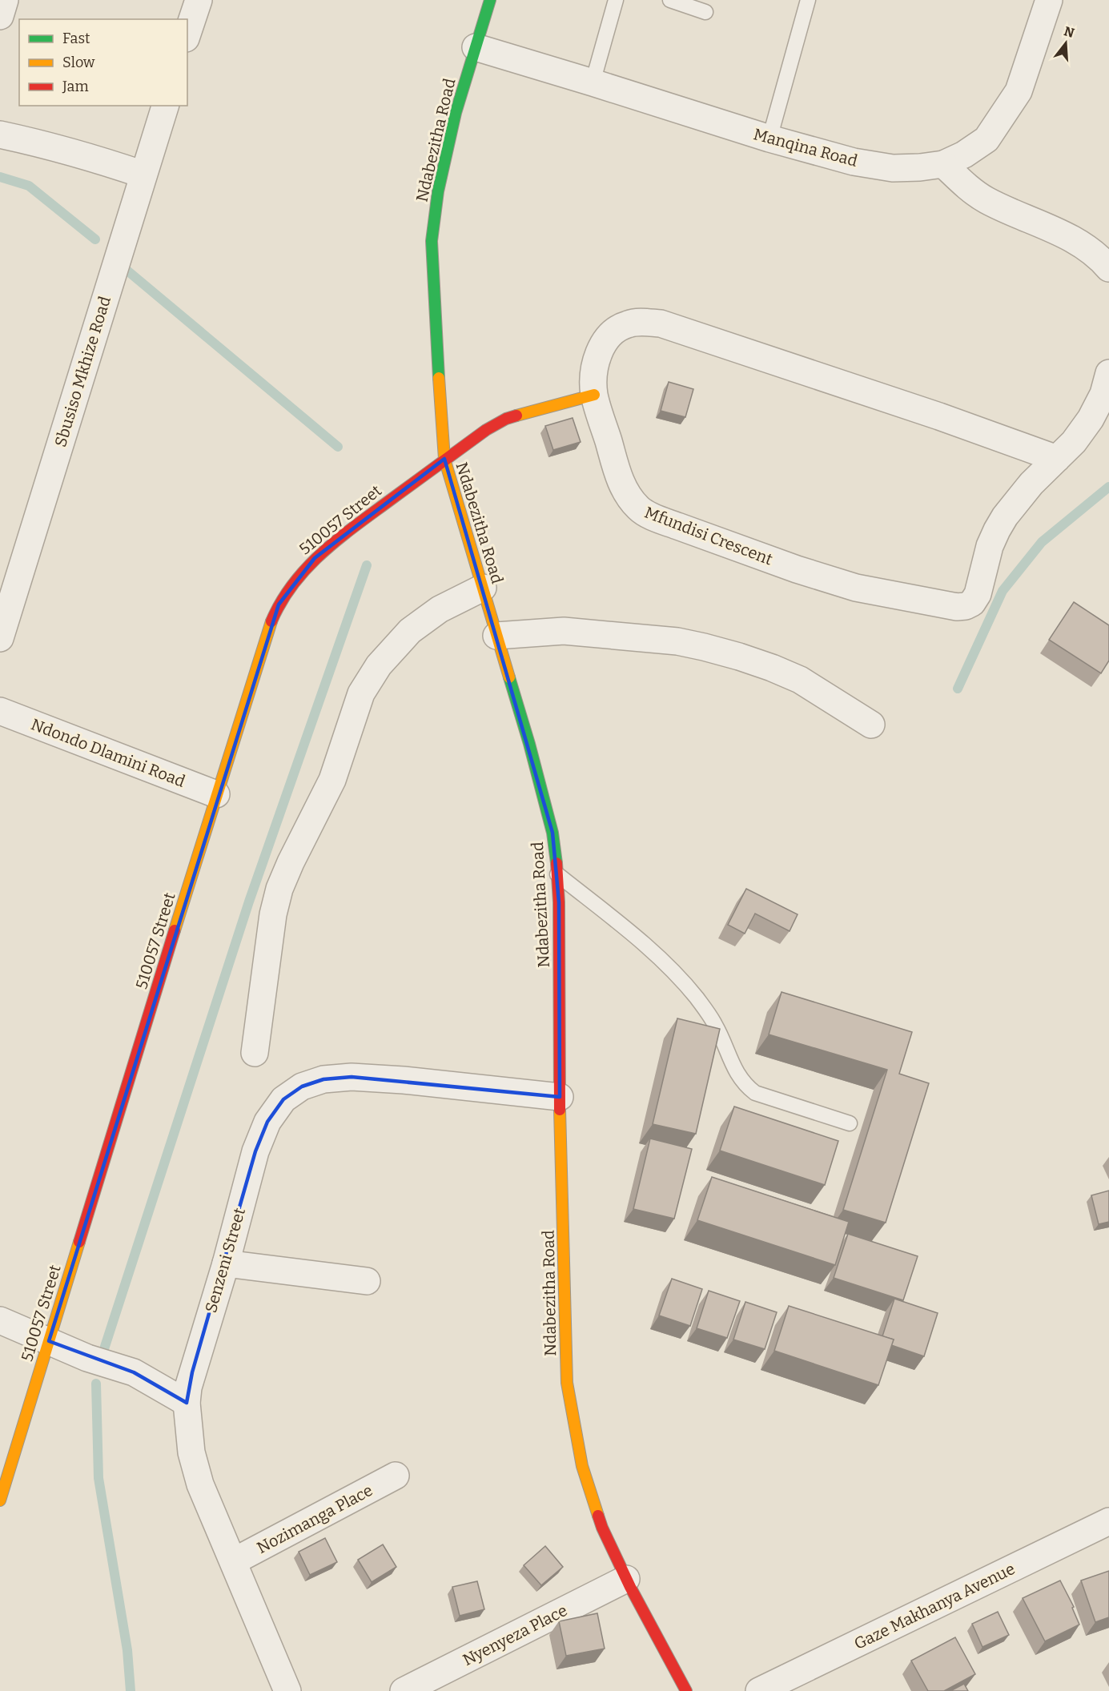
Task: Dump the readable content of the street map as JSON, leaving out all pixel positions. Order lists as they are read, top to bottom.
{
  "streets": {
    "street": [
      "Ndabezitha Road",
      "Manqina Road",
      "Sbusiso Mkhize Road",
      "510057 Street",
      "Mfundisi Crescent",
      "Ndondo Dlamini Road",
      "Senzeni Street",
      "Nozimanga Place",
      "Gaze Makhanya Avenue",
      "Nyenyeza Place"
    ]
  },
  "crossings": [
    ["Ndabezitha Road", "Manqina Road"],
    ["Ndabezitha Road", "510057 Street"],
    ["Ndabezitha Road", "Senzeni Street"],
    ["Ndabezitha Road", "Nyenyeza Place"],
    ["510057 Street", "Mfundisi Crescent"],
    ["510057 Street", "Ndondo Dlamini Road"],
    ["Senzeni Street", "Nozimanga Place"]
  ],
  "legend": ["Fast", "Slow", "Jam"],
  "north": "top"
}
